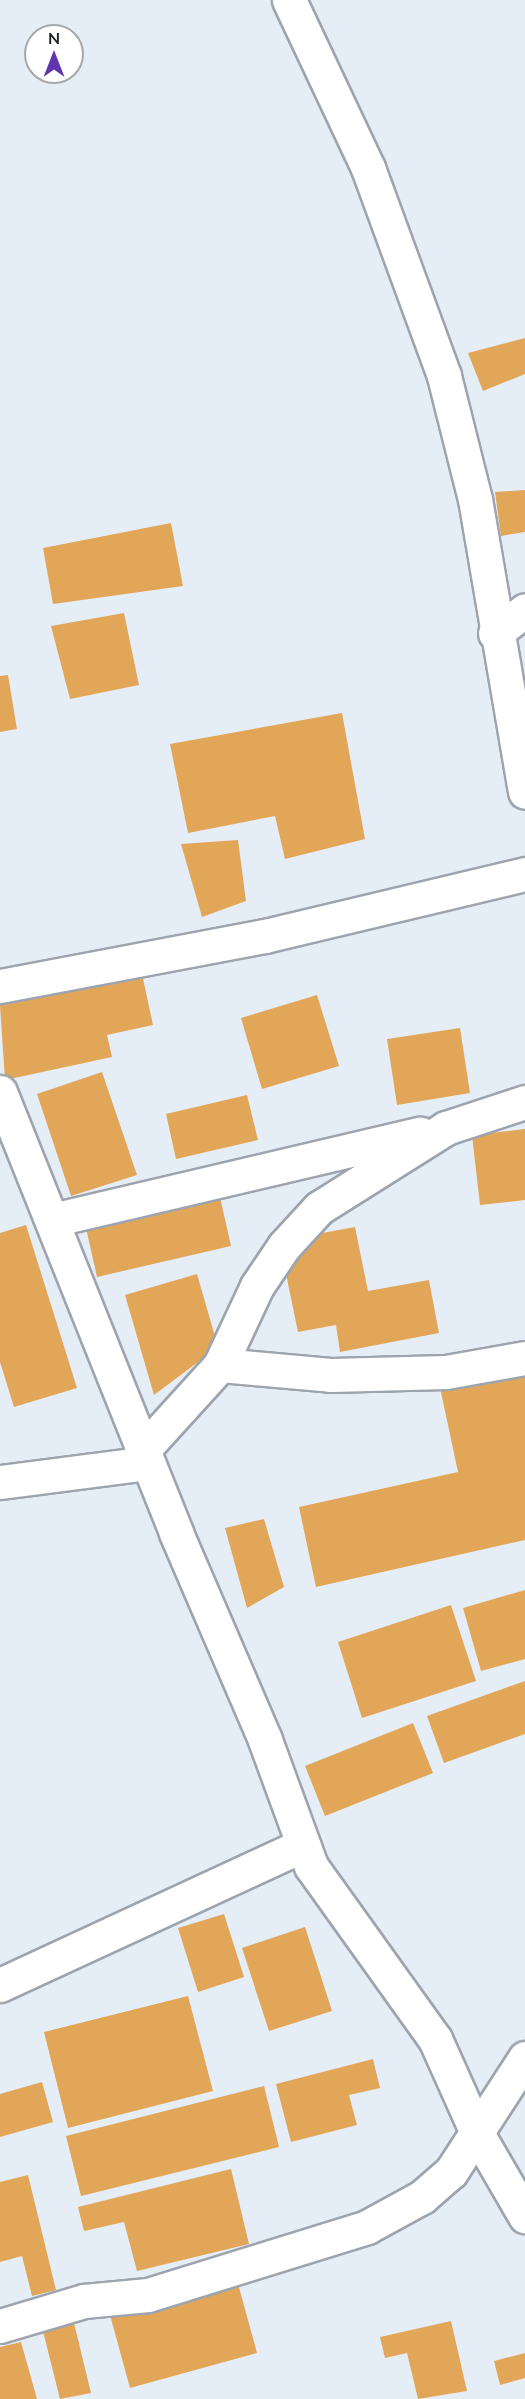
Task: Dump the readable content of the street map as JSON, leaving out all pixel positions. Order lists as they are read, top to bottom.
{
  "north": "top"
}
